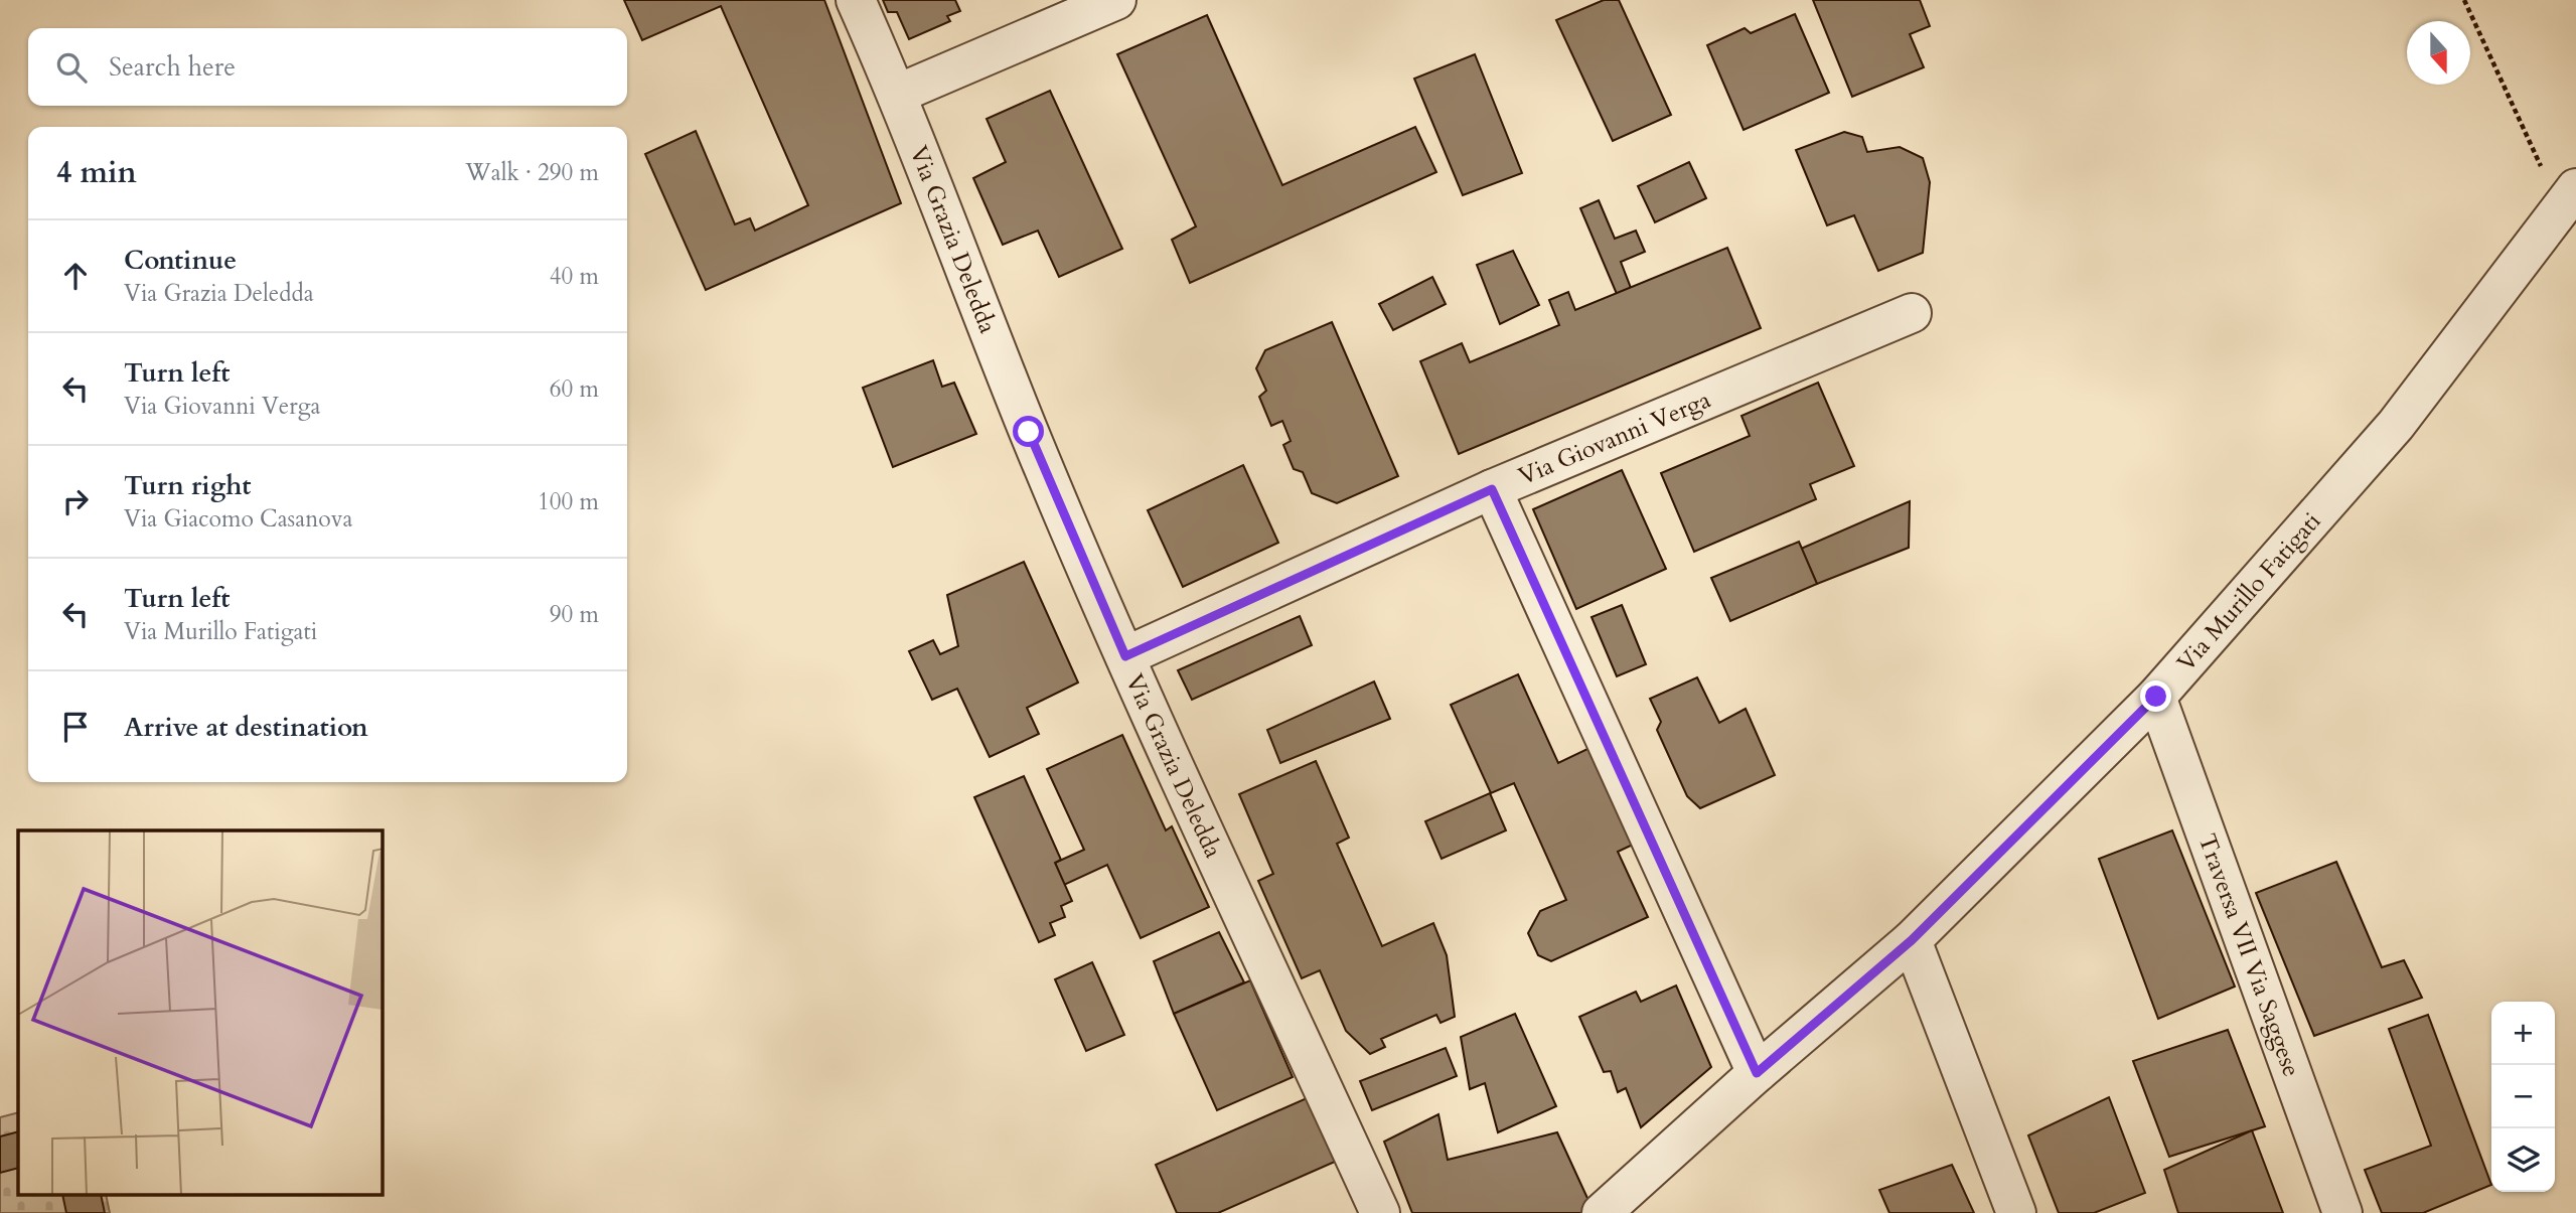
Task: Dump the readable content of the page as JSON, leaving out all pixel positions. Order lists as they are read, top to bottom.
{
  "streets": {
    "street": [
      "Via Grazia Deledda",
      "Via Giovanni Verga",
      "Via Murillo Fatigati",
      "Traversa VII Via Saggese"
    ]
  },
  "crossings": [
    ["Via Grazia Deledda", "Via Giovanni Verga"],
    ["Via Murillo Fatigati", "Traversa VII Via Saggese"]
  ],
  "north": "bottom",
  "page": {
    "search": "Search here",
    "heading": ["4 min", "Walk · 290 m"],
    "list": [
      ["Continue", "Via Grazia Deledda", "40 m"],
      ["Turn left", "Via Giovanni Verga", "60 m"],
      ["Turn right", "Via Giacomo Casanova", "100 m"],
      ["Turn left", "Via Murillo Fatigati", "90 m"],
      "Arrive at destination"
    ],
    "map_buttons": ["+", "−"]
  }
}
